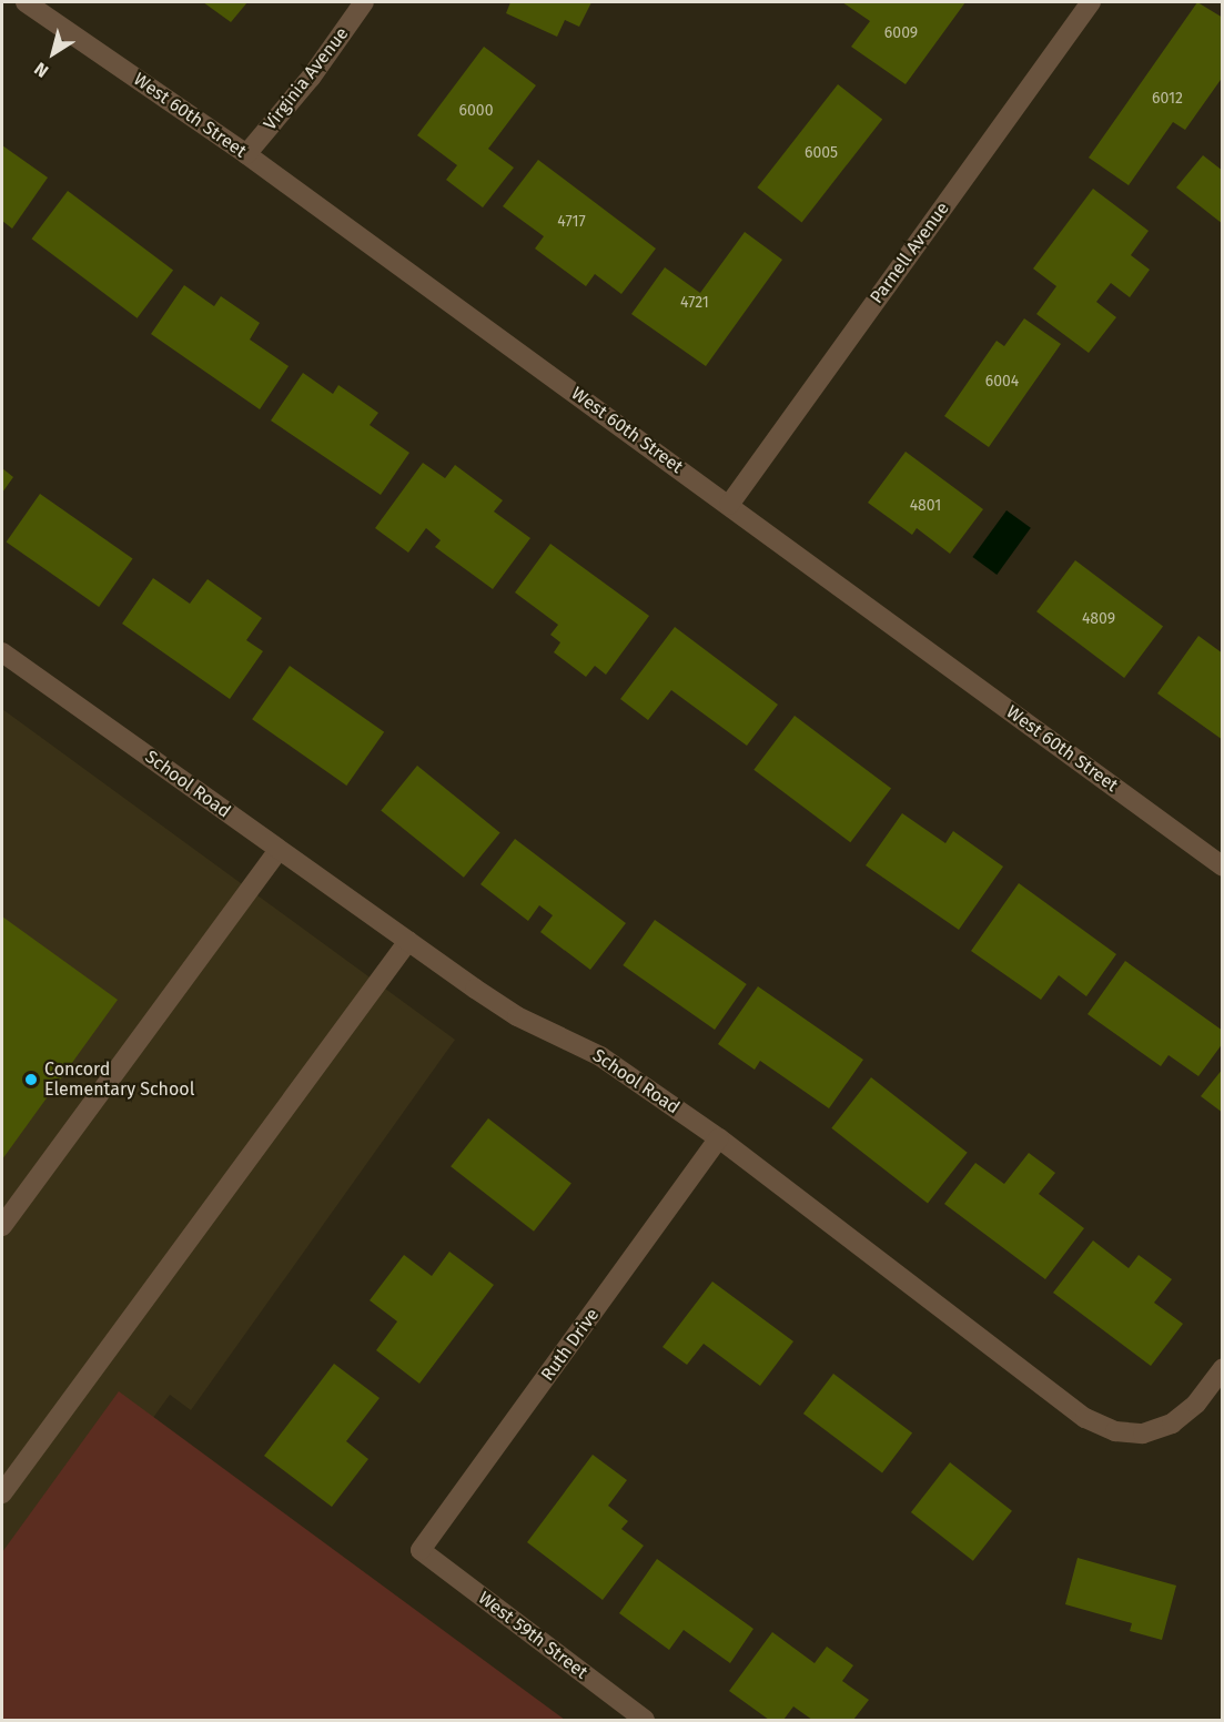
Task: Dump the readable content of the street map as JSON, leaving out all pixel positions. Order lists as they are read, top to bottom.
{
  "streets": {
    "street": [
      "Virginia Avenue",
      "West 60th Street",
      "Parnell Avenue",
      "School Road",
      "Ruth Drive",
      "West 59th Street"
    ]
  },
  "crossings": [
    ["Virginia Avenue", "West 60th Street"],
    ["West 60th Street", "Parnell Avenue"],
    ["School Road", "Ruth Drive"],
    ["Ruth Drive", "West 59th Street"]
  ],
  "places": ["Concord Elementary School"],
  "house_numbers": [
    "6009",
    "6012",
    "6000",
    "6005",
    "4717",
    "4721",
    "6004",
    "4801",
    "4809"
  ],
  "north": "bottom left"
}
